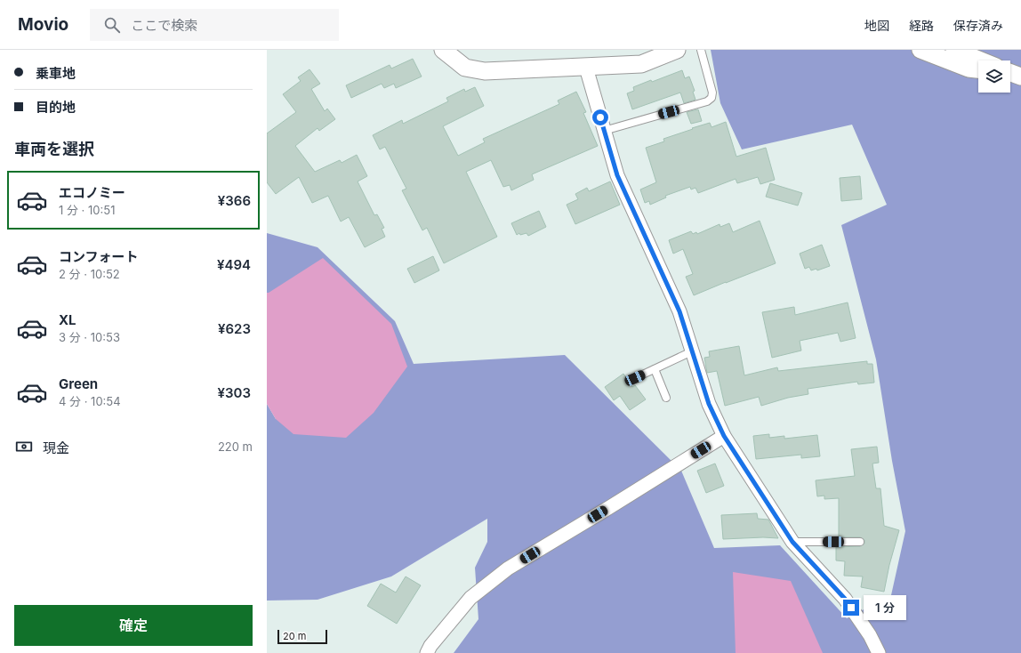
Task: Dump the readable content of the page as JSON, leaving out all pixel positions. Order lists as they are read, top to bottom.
{
  "scale_bar": "20 m",
  "page": {
    "header": "Movio",
    "search": "ここで検索",
    "nav": ["地図", "経路", "保存済み"],
    "banner": ["乗車地", "目的地"],
    "heading": "車両を選択",
    "list": [
      {
        "name": "エコノミー",
        "note": "1 分 · 10:51",
        "value": "¥366"
      },
      {
        "name": "コンフォート",
        "note": "2 分 · 10:52",
        "value": "¥494"
      },
      {
        "name": "XL",
        "note": "3 分 · 10:53",
        "value": "¥623"
      },
      {
        "name": "Green",
        "note": "4 分 · 10:54",
        "value": "¥303"
      }
    ],
    "pay": ["現金", "220 m"],
    "bubble": "1 分",
    "buttons": "確定",
    "scale": "20 m"
  }
}
